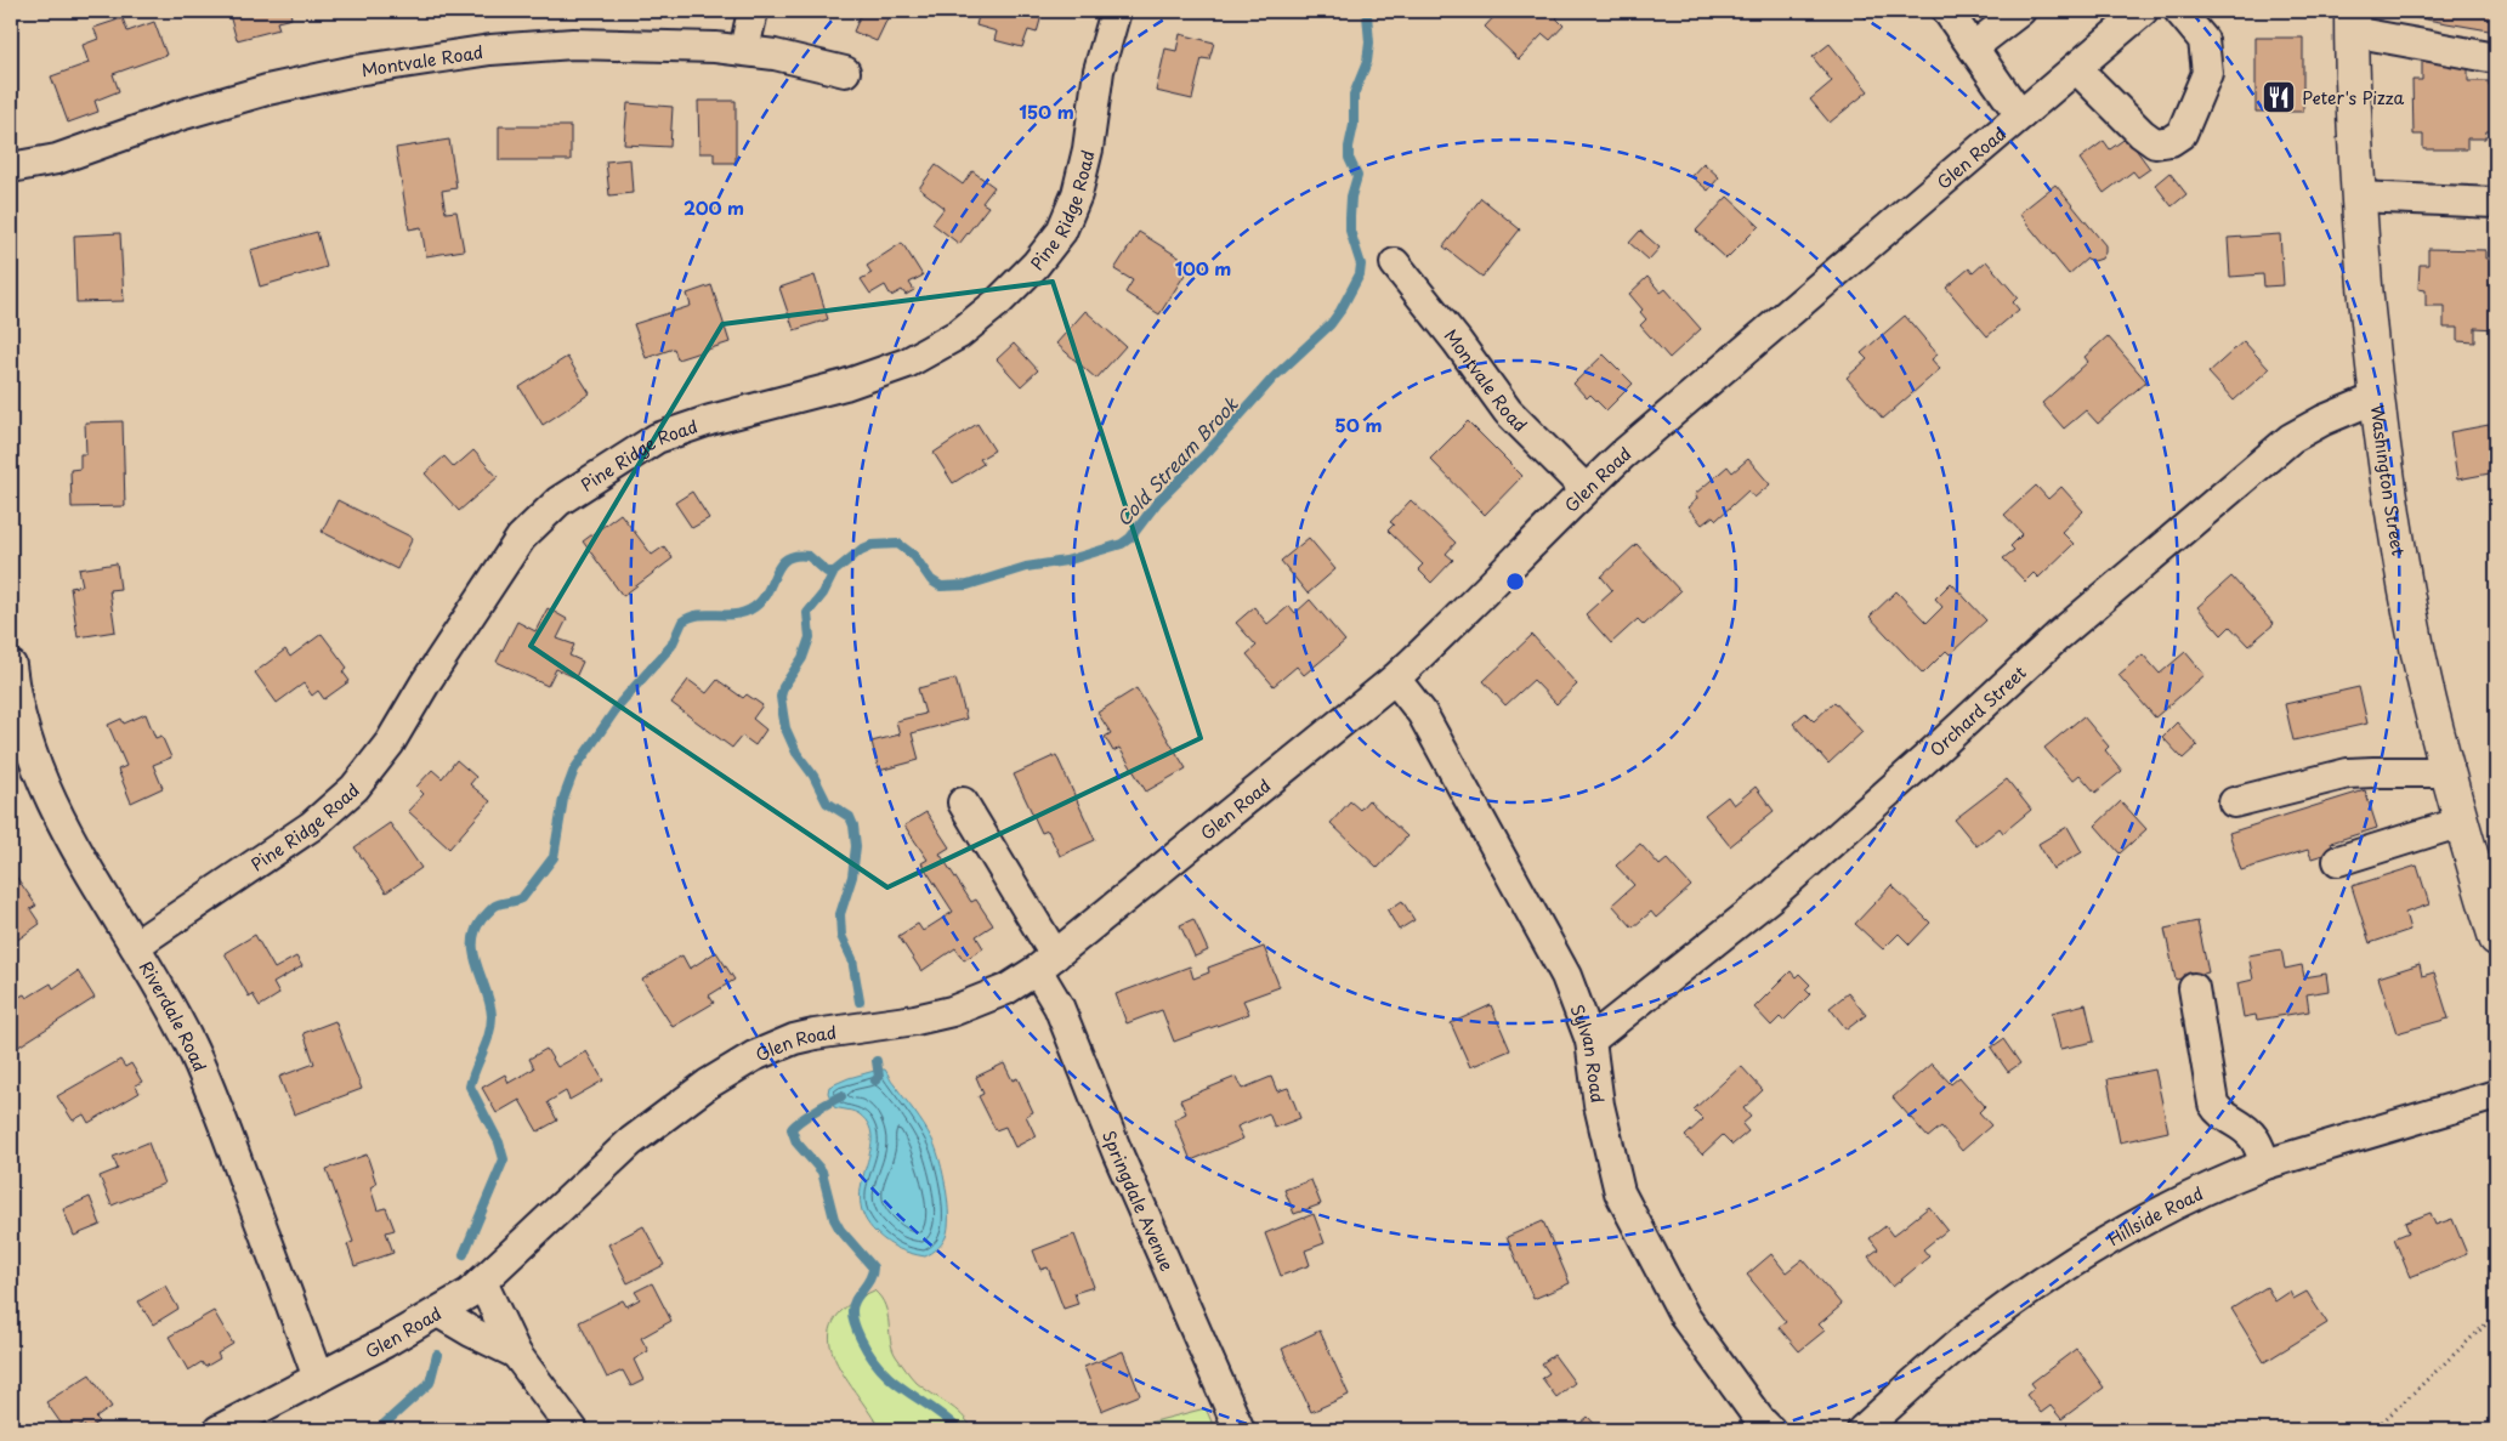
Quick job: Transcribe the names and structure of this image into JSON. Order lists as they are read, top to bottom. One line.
{"streets":{"main road":["Washington Street"],"street":["Montvale Road","Glen Road","Pine Ridge Road","Orchard Street","Riverdale Road","Sylvan Road","Springdale Avenue","Hillside Road"]},"crossings":[["Montvale Road","Glen Road"],["Glen Road","Riverdale Road"],["Glen Road","Sylvan Road"],["Glen Road","Springdale Avenue"],["Pine Ridge Road","Riverdale Road"],["Washington Street","Orchard Street"],["Orchard Street","Sylvan Road"]],"water":["Cold Stream Brook"],"places":{"restaurant":["Peter's Pizza"]},"rings":["150 m","200 m","100 m","50 m"]}
